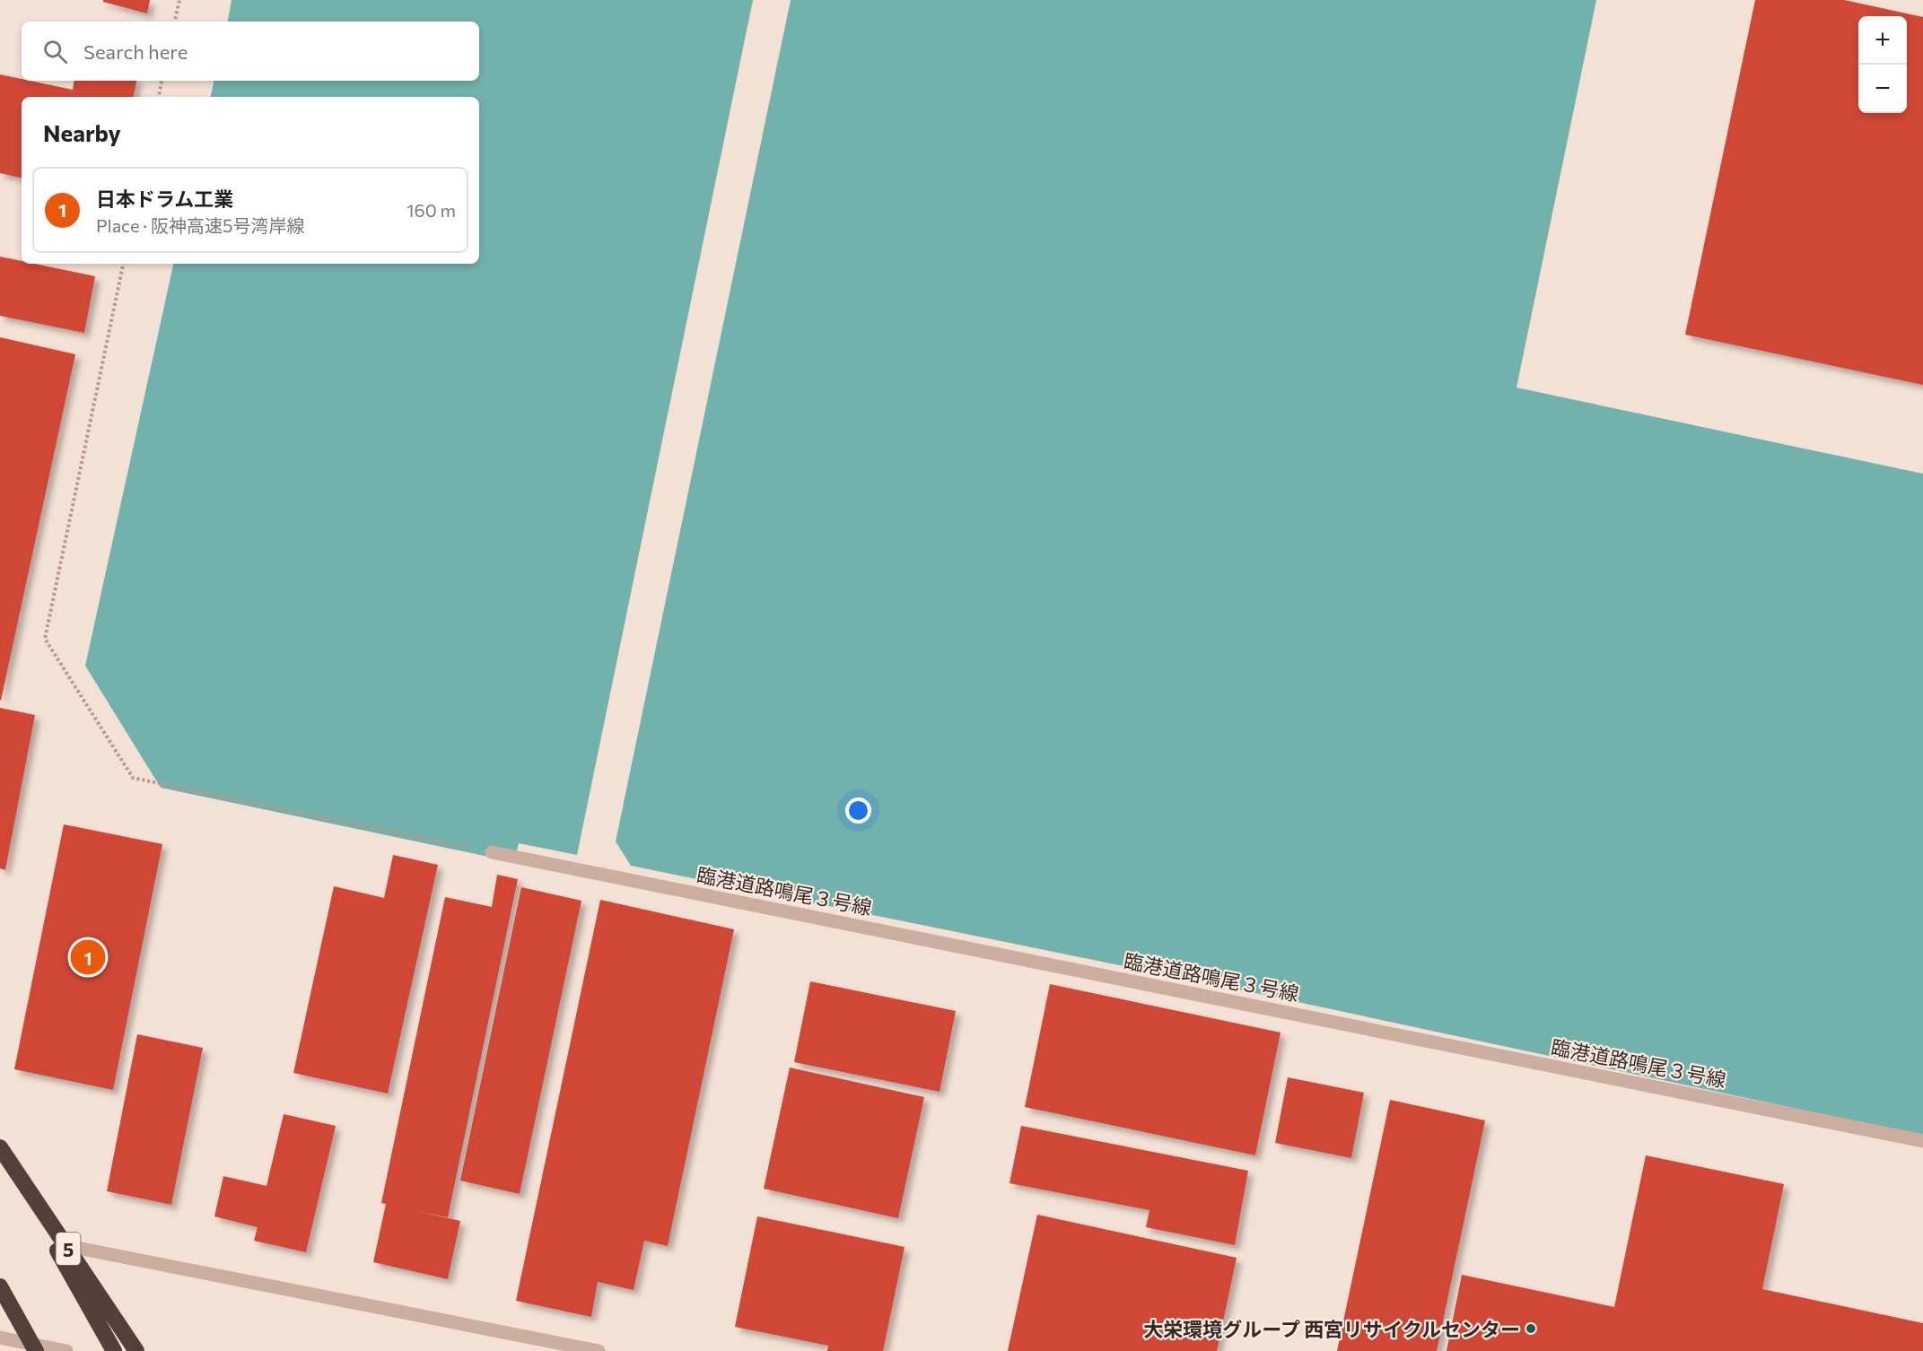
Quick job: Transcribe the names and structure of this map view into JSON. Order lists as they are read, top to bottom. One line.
{"streets":{"highway":["5"],"street":["臨港道路鳴尾３号線"]},"places":["大栄環境グループ 西宮リサイクルセンター"],"page":{"map_buttons":["+","−"],"search":"Search here","heading":"Nearby","list":[{"mark":"1","name":"日本ドラム工業","note":"Place · 阪神高速5号湾岸線","value":"160 m"}],"pins":"1"}}
